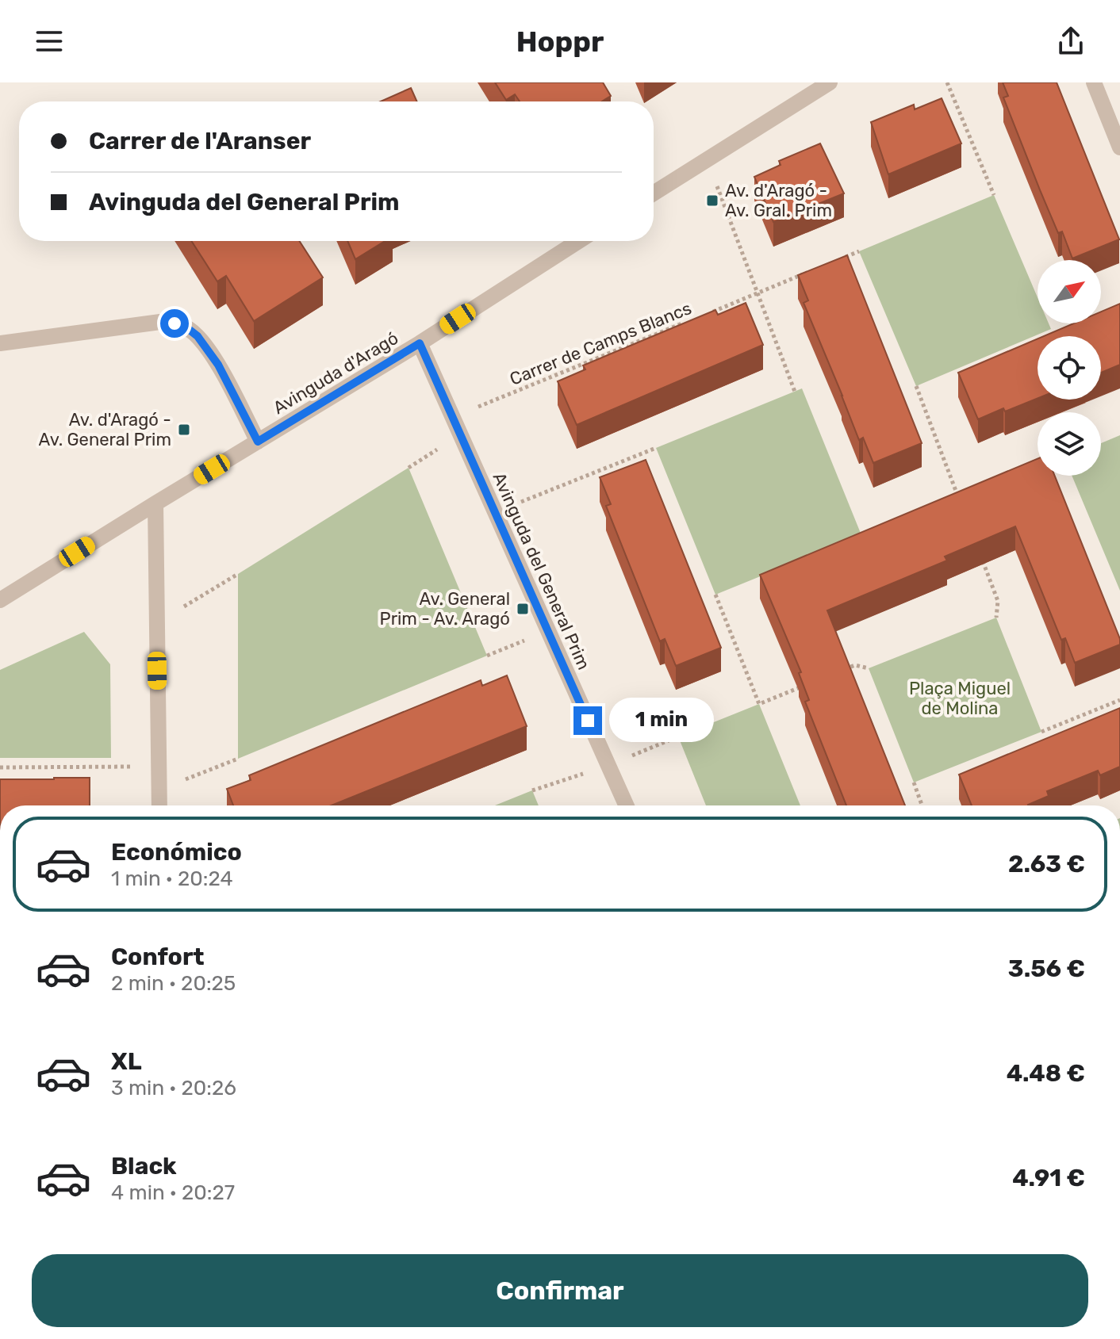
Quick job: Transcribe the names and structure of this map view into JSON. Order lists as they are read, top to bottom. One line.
{"streets":{"street":["Avinguda d'Aragó","Avinguda del General Prim"],"path":["Carrer de Camps Blancs"]},"crossings":[["Carrer de Camps Blancs","Avinguda del General Prim"],["Avinguda d'Aragó","Avinguda del General Prim"]],"parks":["Plaça Miguel de Molina"],"places":{"transit":["Av. d'Aragó - Av. Gral. Prim","Av. d'Aragó - Av. General Prim","Av. General Prim - Av. Aragó"]},"north":"top right","page":{"header":"Hoppr","banner":["Carrer de l'Aranser","Avinguda del General Prim"],"bubble":"1 min","list":[{"name":"Económico","note":"1 min · 20:24","value":"2.63 €"},{"name":"Confort","note":"2 min · 20:25","value":"3.56 €"},{"name":"XL","note":"3 min · 20:26","value":"4.48 €"},{"name":"Black","note":"4 min · 20:27","value":"4.91 €"}],"buttons":"Confirmar"}}
